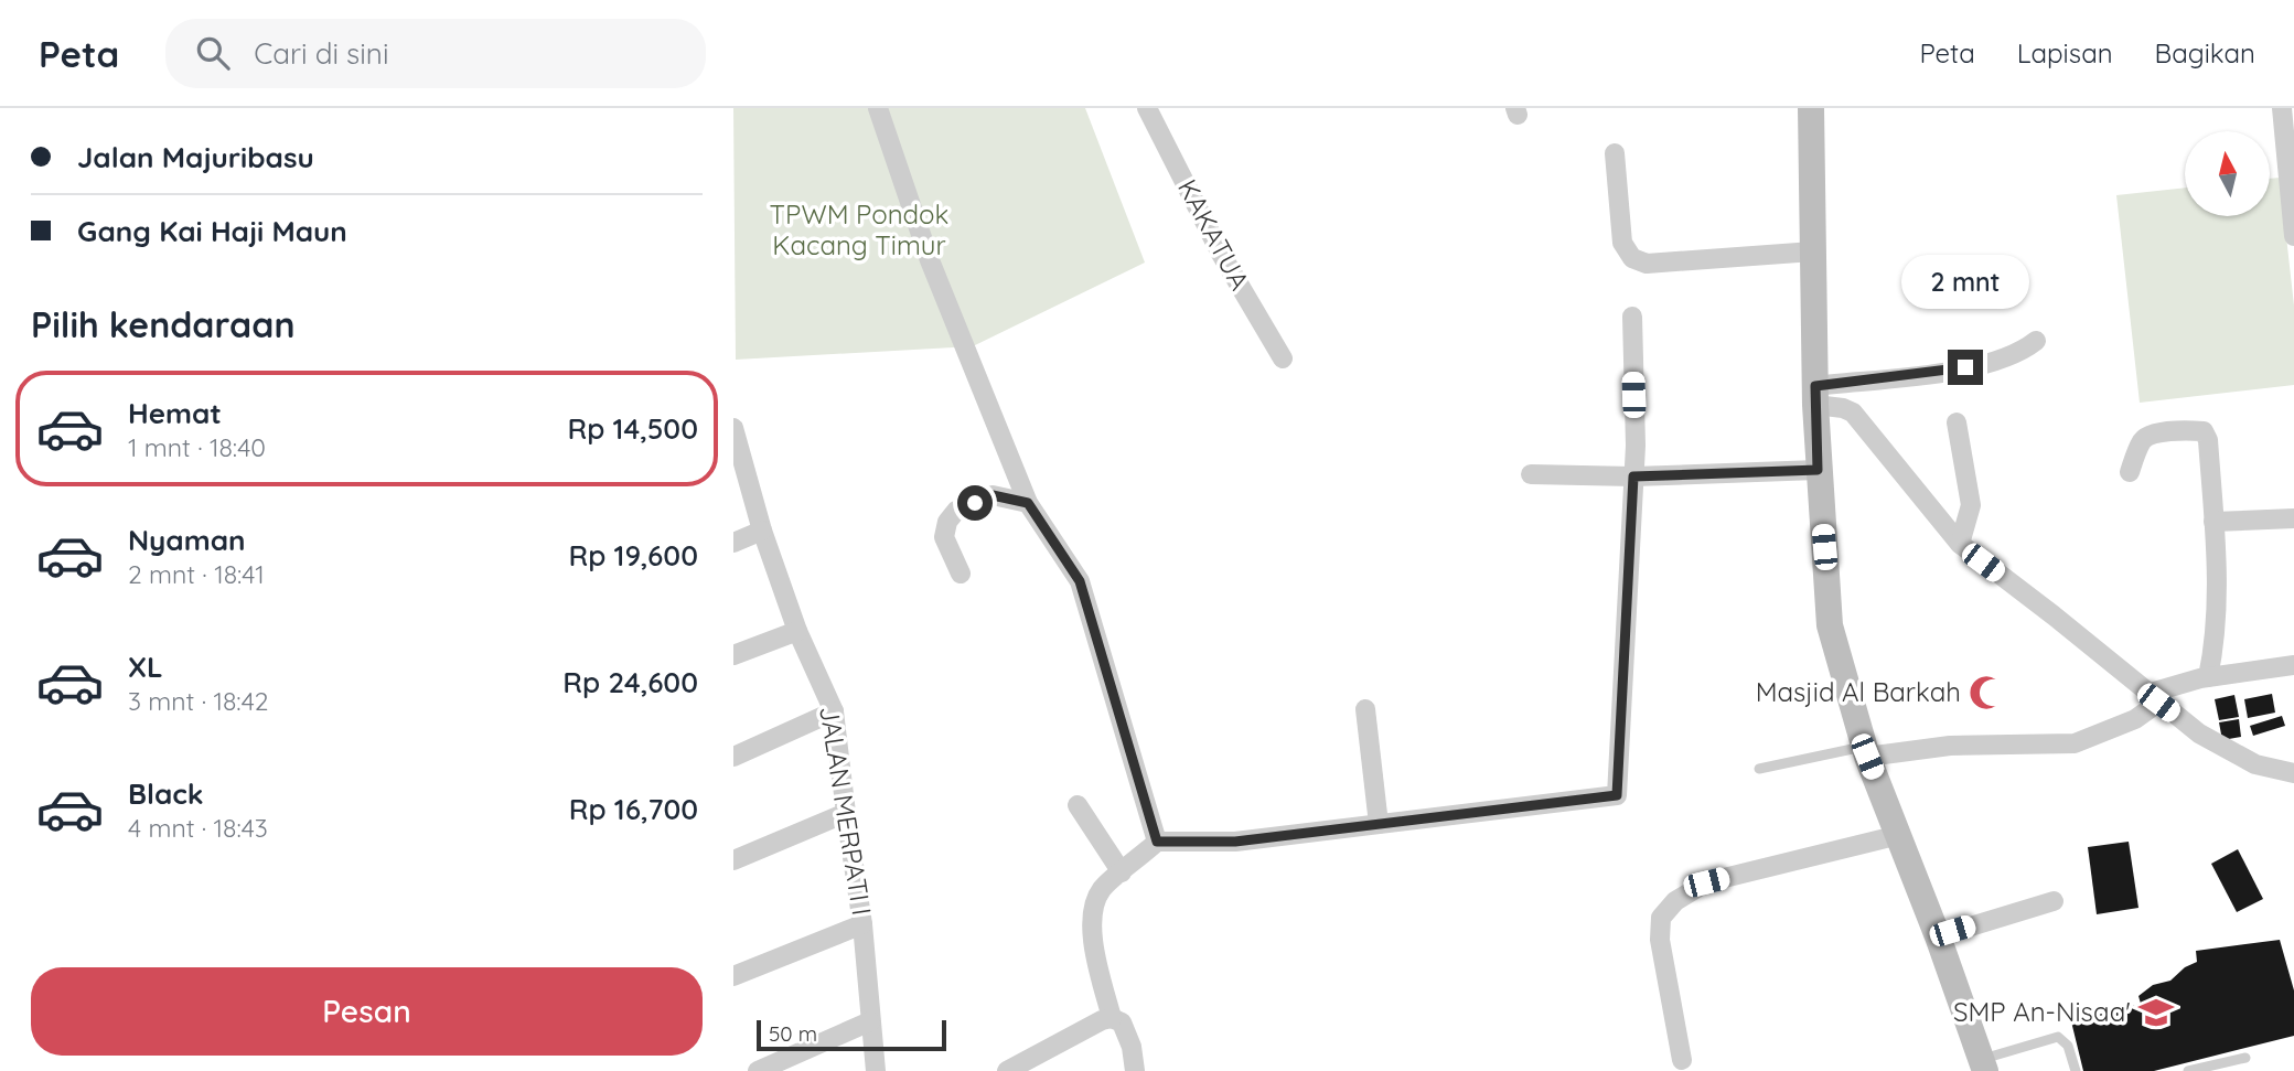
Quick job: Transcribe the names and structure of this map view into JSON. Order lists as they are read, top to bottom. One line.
{"streets":{"street":["KAKATUA","JALAN MERPATI I"]},"parks":["TPWM Pondok Kacang Timur"],"places":{"mosque":["Masjid Al Barkah"],"school or university":["SMP An-Nisaa'"]},"scale_bar":"50 m","north":"top","page":{"header":"Peta","search":"Cari di sini","nav":["Peta","Lapisan","Bagikan"],"banner":["Jalan Majuribasu","Gang Kai Haji Maun"],"bubble":"2 mnt","heading":"Pilih kendaraan","list":[{"name":"Hemat","note":"1 mnt · 18:40","value":"Rp 14,500"},{"name":"Nyaman","note":"2 mnt · 18:41","value":"Rp 19,600"},{"name":"XL","note":"3 mnt · 18:42","value":"Rp 24,600"},{"name":"Black","note":"4 mnt · 18:43","value":"Rp 16,700"}],"buttons":"Pesan","scale":"50 m"}}
